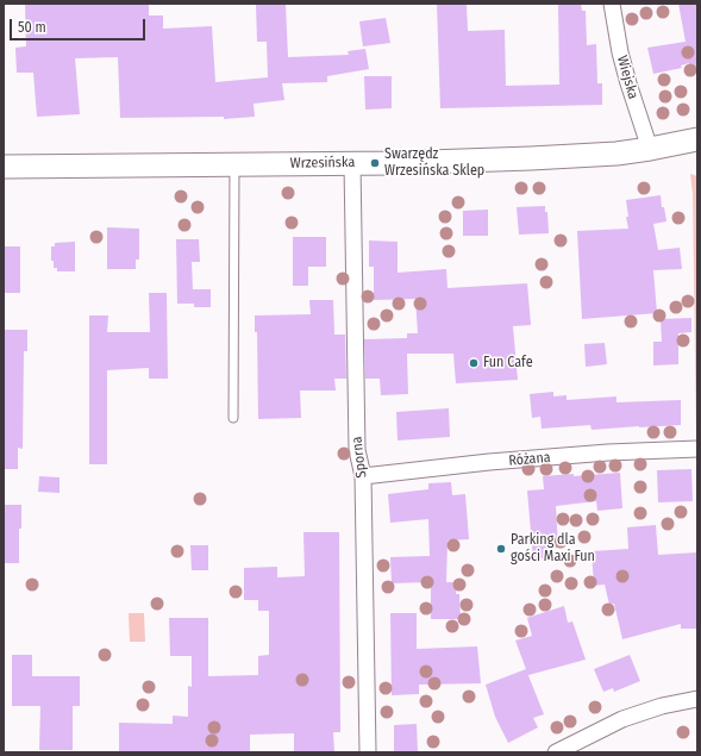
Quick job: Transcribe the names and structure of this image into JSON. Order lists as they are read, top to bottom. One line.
{"streets":{"street":["Wiejska","Wrzesińska","Sporna","Różana"]},"crossings":[["Wiejska","Wrzesińska"],["Wrzesińska","Sporna"],["Sporna","Różana"]],"places":["Swarzędz Wrzesińska Sklep","Fun Cafe","Parking dla gości Maxi Fun"],"scale_bar":"50 m"}
